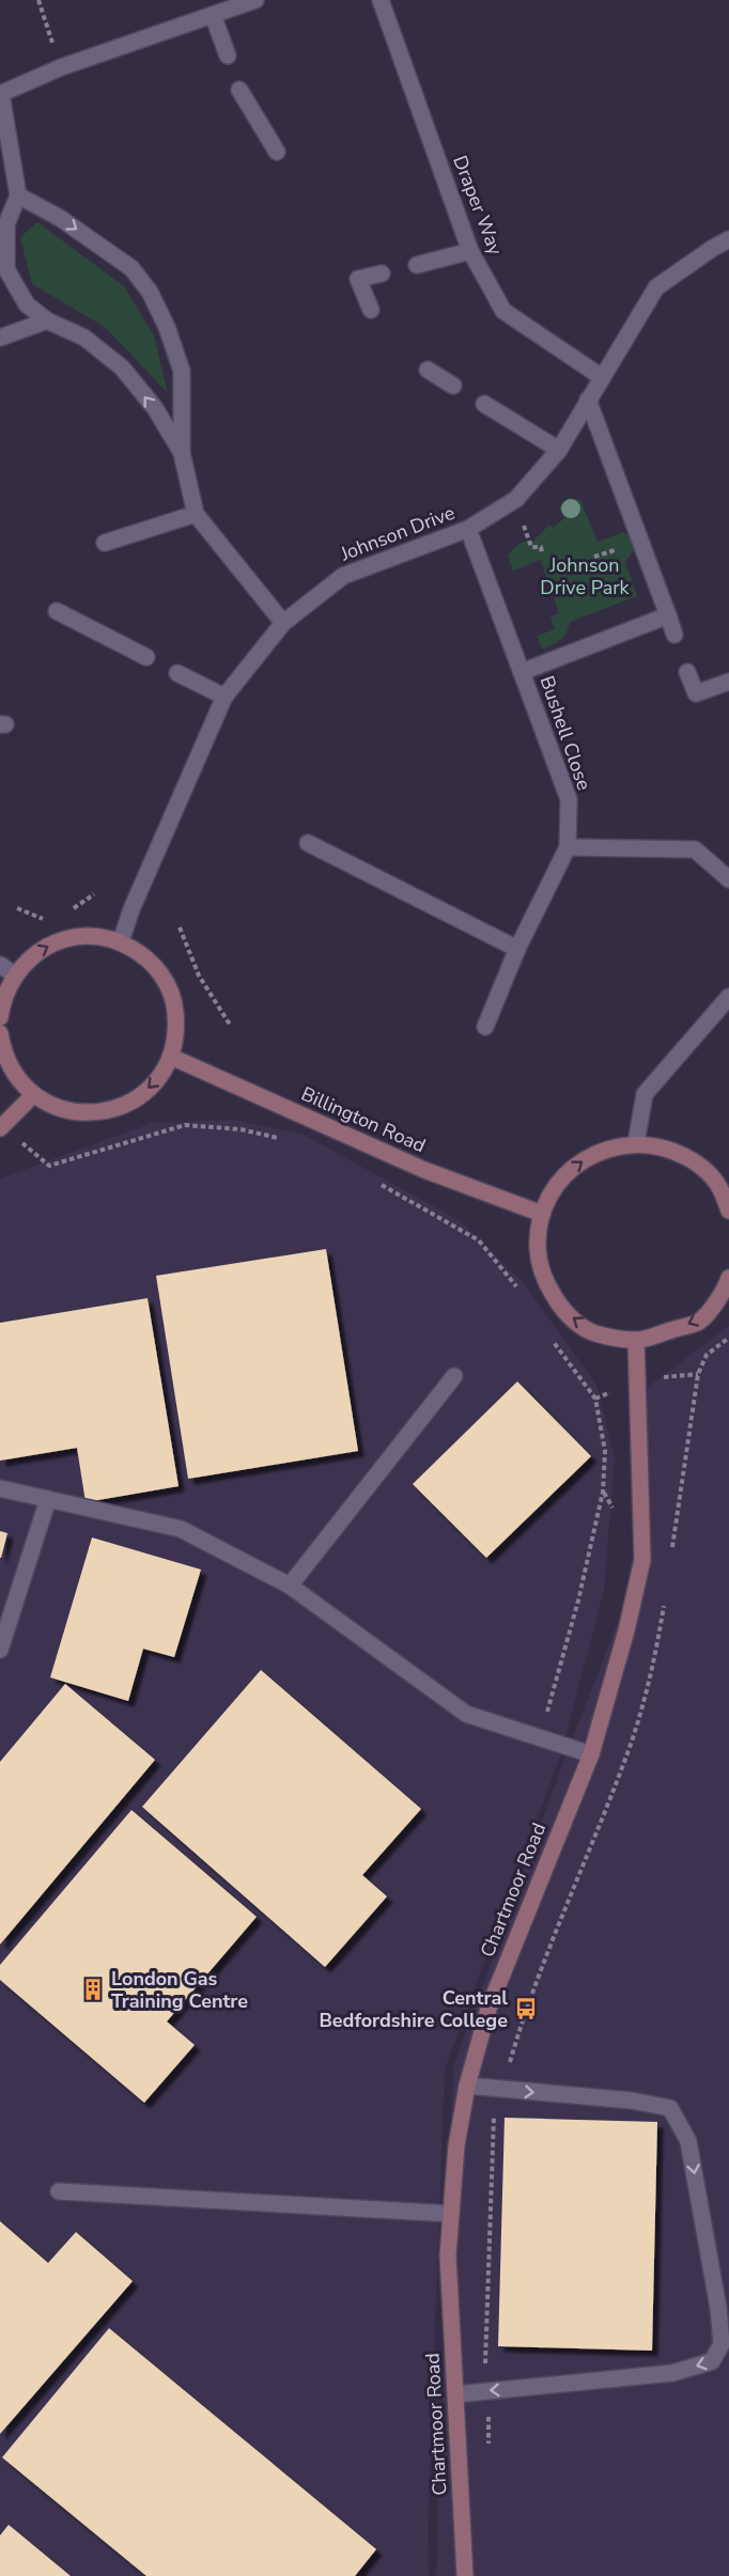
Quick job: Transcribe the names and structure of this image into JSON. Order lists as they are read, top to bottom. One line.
{"streets":{"street":["Draper Way","Johnson Drive","Bushell Close","Billington Road","Chartmoor Road"]},"crossings":[["Draper Way","Johnson Drive"],["Johnson Drive","Bushell Close"]],"parks":["Johnson Drive Park"],"places":{"building":["London Gas Training Centre"],"bus stop":["Central Bedfordshire College"]}}
